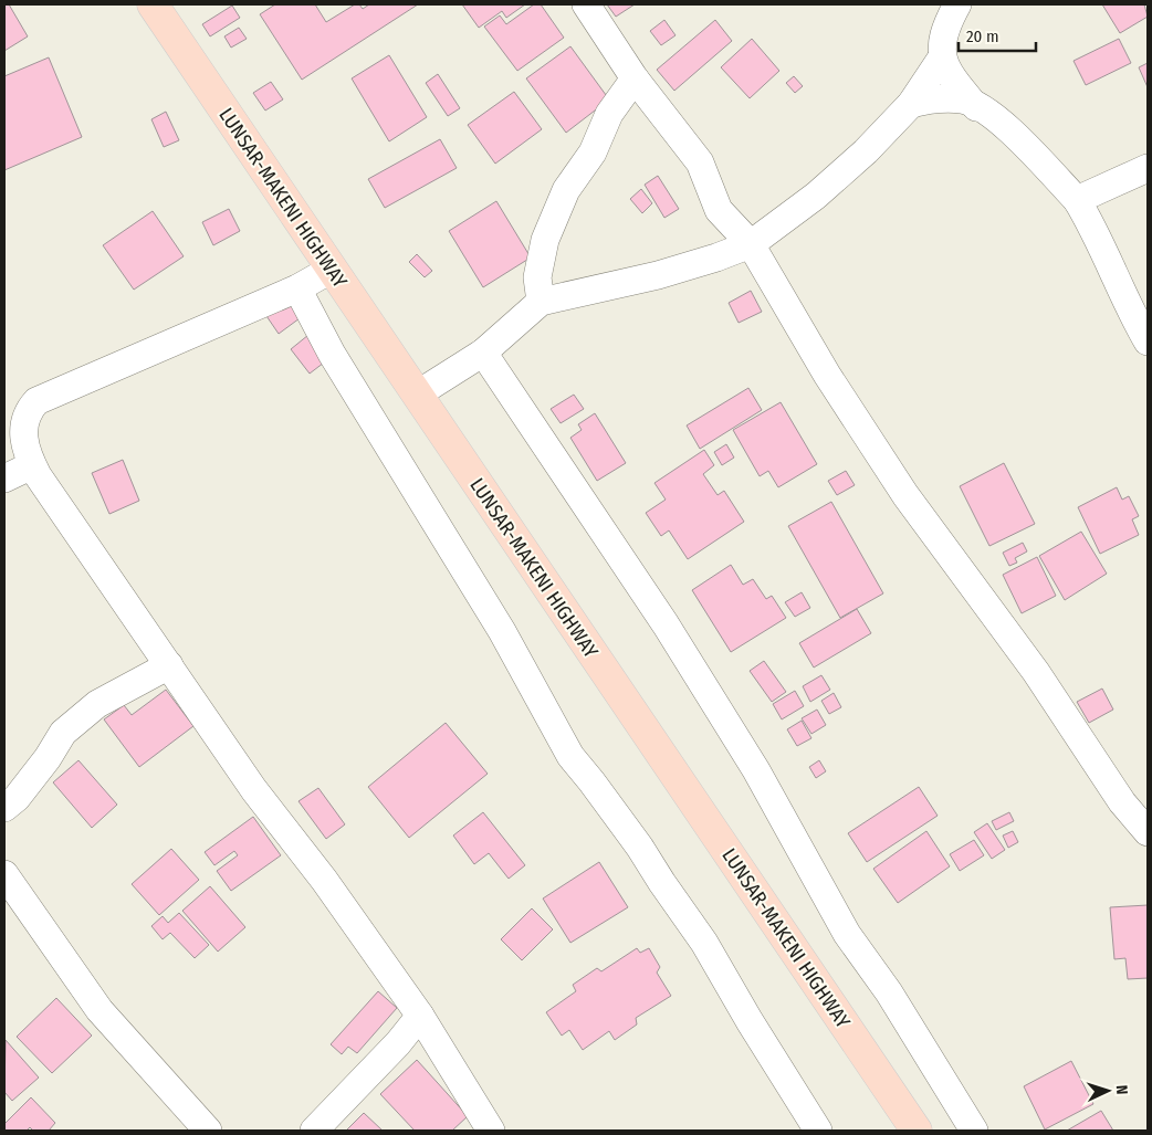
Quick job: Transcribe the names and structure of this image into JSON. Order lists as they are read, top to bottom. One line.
{"streets":{"main road":["LUNSAR-MAKENI HIGHWAY"]},"scale_bar":"20 m","north":"right"}
